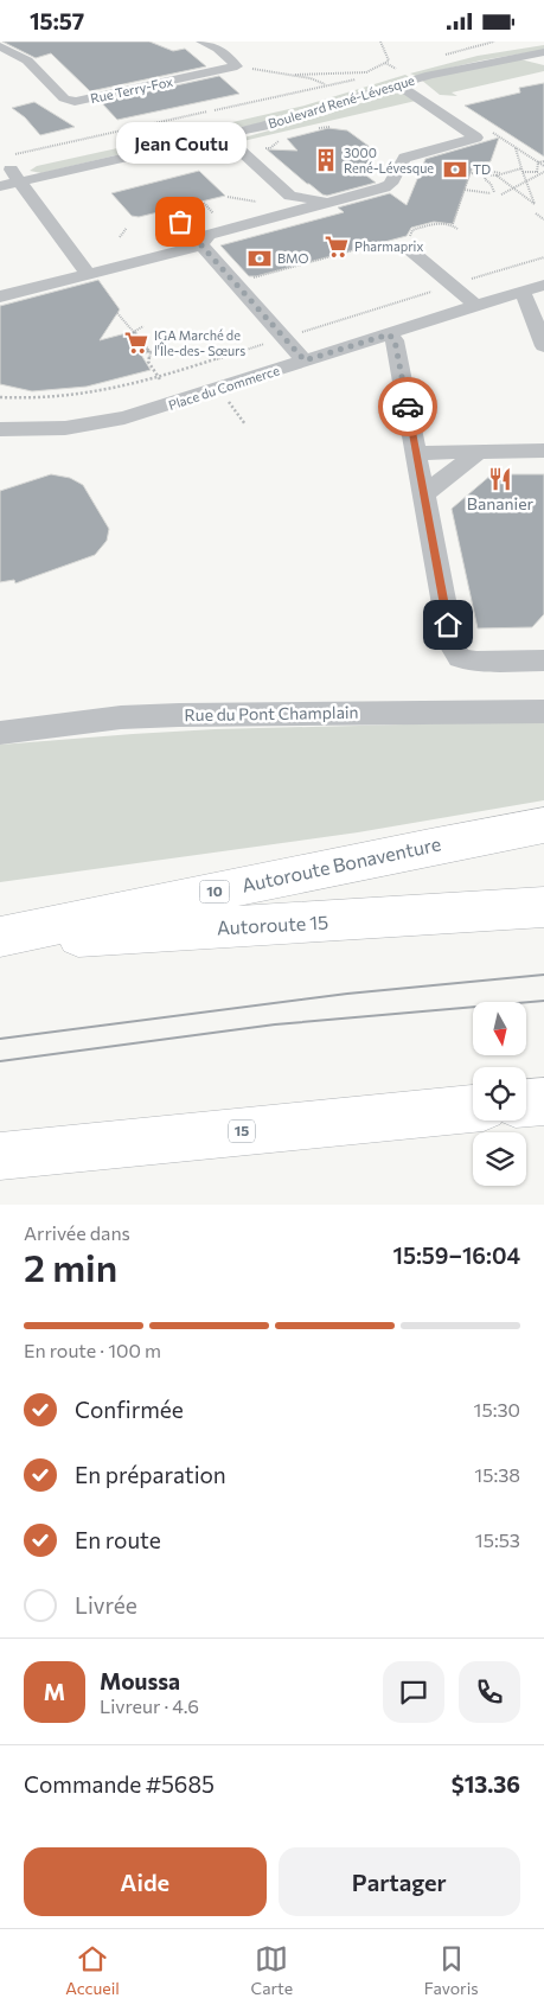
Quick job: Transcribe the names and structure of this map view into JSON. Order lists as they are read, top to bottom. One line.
{"streets":{"highway":["Autoroute Bonaventure","10","Autoroute 15","15"],"street":["Rue Terry-Fox","Boulevard René-Lévesque","Place du Commerce","Rue du Pont Champlain"]},"places":{"building":["3000 René-Lévesque"],"bank":["TD","BMO"],"other":["Jean Coutu"],"supermarket":["Pharmaprix","IGA Marché de l'Île-des- Sœurs"],"restaurant":["Bananier"]},"north":"bottom","page":{"status":"15:57","bubble":"Jean Coutu","heading":["2 min","Arrivée dans","15:59–16:04"],"panel":["Moussa","Livreur · 4.6","Commande #5685","$13.36"],"bar":"En route · 100 m","list":[["Confirmée","15:30"],["En préparation","15:38"],["En route","15:53"],"Livrée"],"round":"M","buttons":["Aide","Partager"],"tabs":["Accueil","Carte","Favoris"]}}
